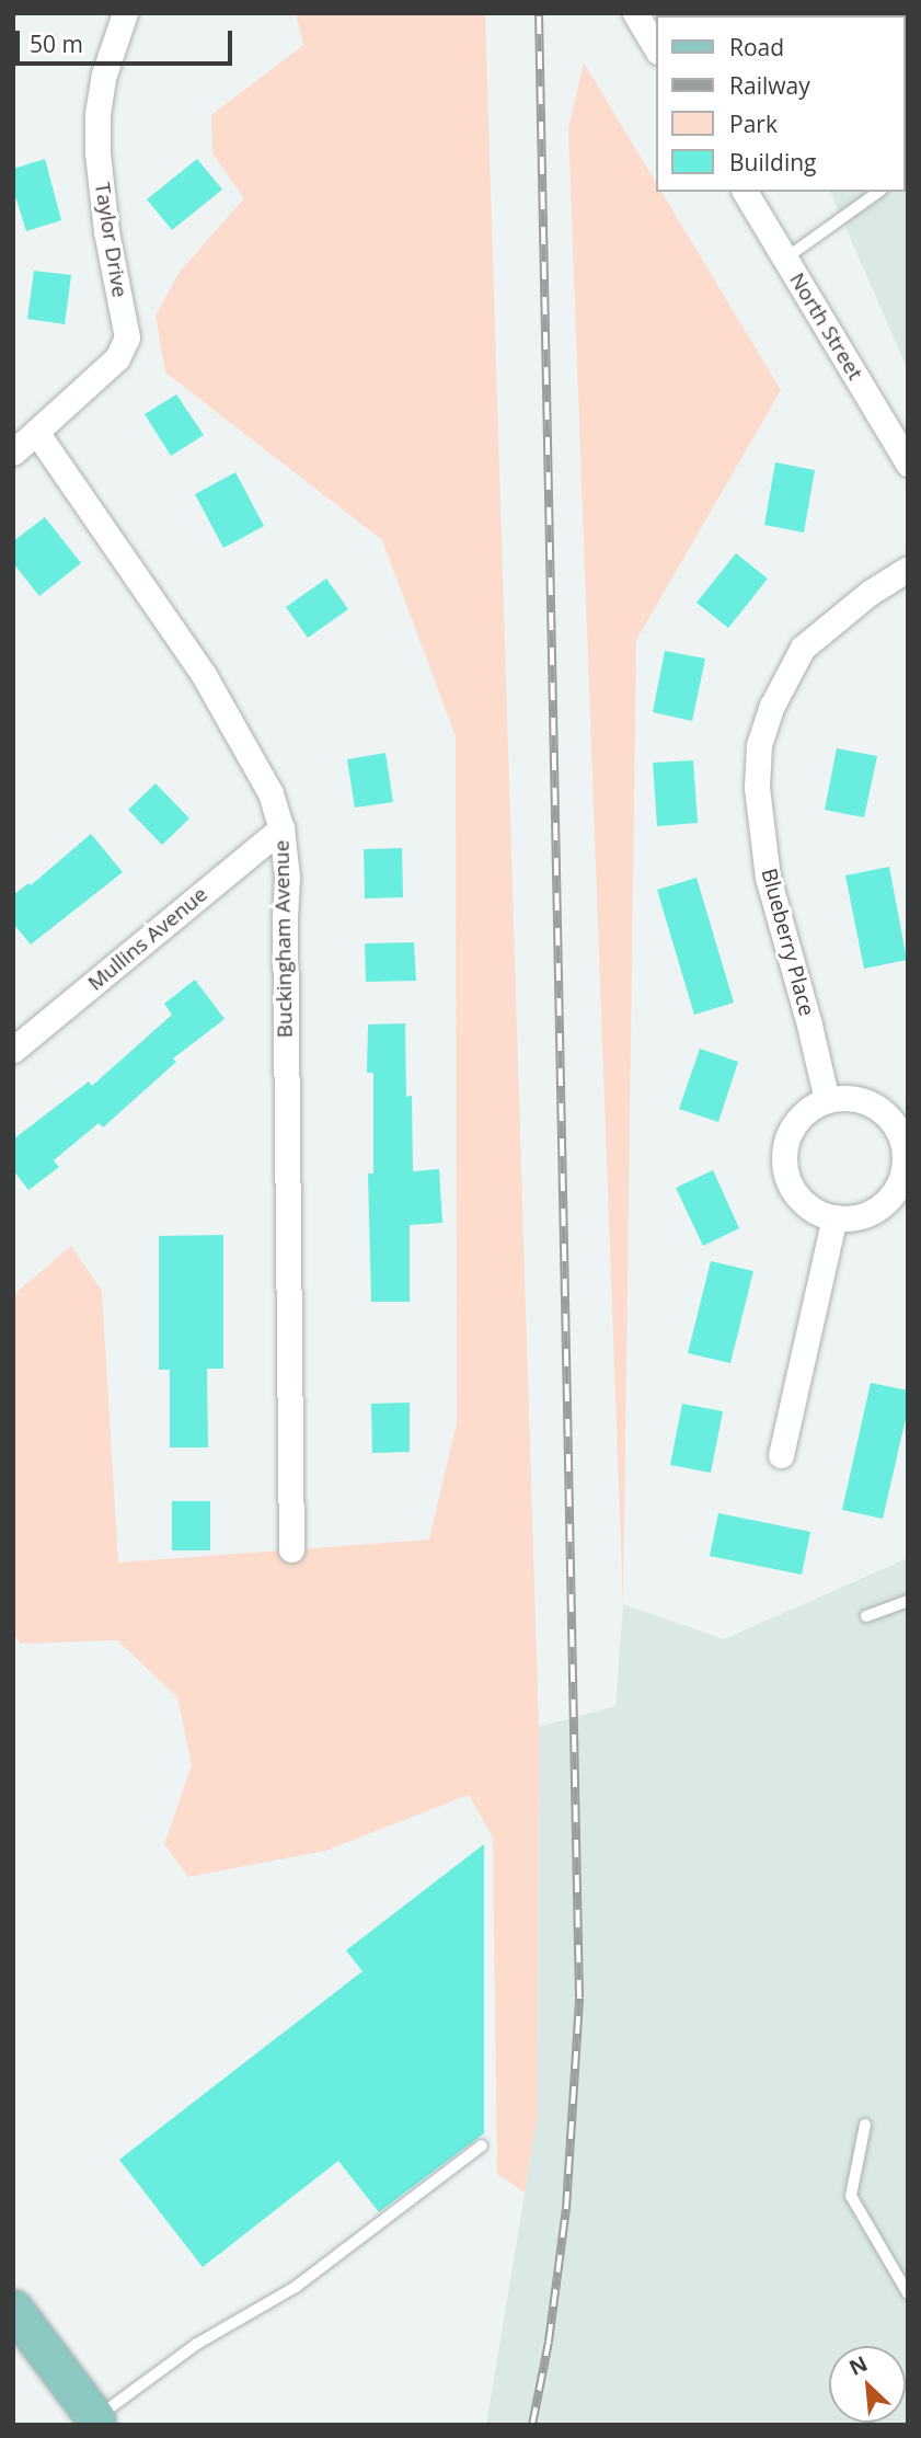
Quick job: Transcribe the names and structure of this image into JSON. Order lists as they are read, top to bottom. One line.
{"streets":{"street":["Taylor Drive","North Street","Mullins Avenue","Buckingham Avenue","Blueberry Place"]},"crossings":[["Taylor Drive","Buckingham Avenue"],["Mullins Avenue","Buckingham Avenue"]],"legend":["Road","Railway","Park","Building"],"scale_bar":"50 m","north":"top left"}
